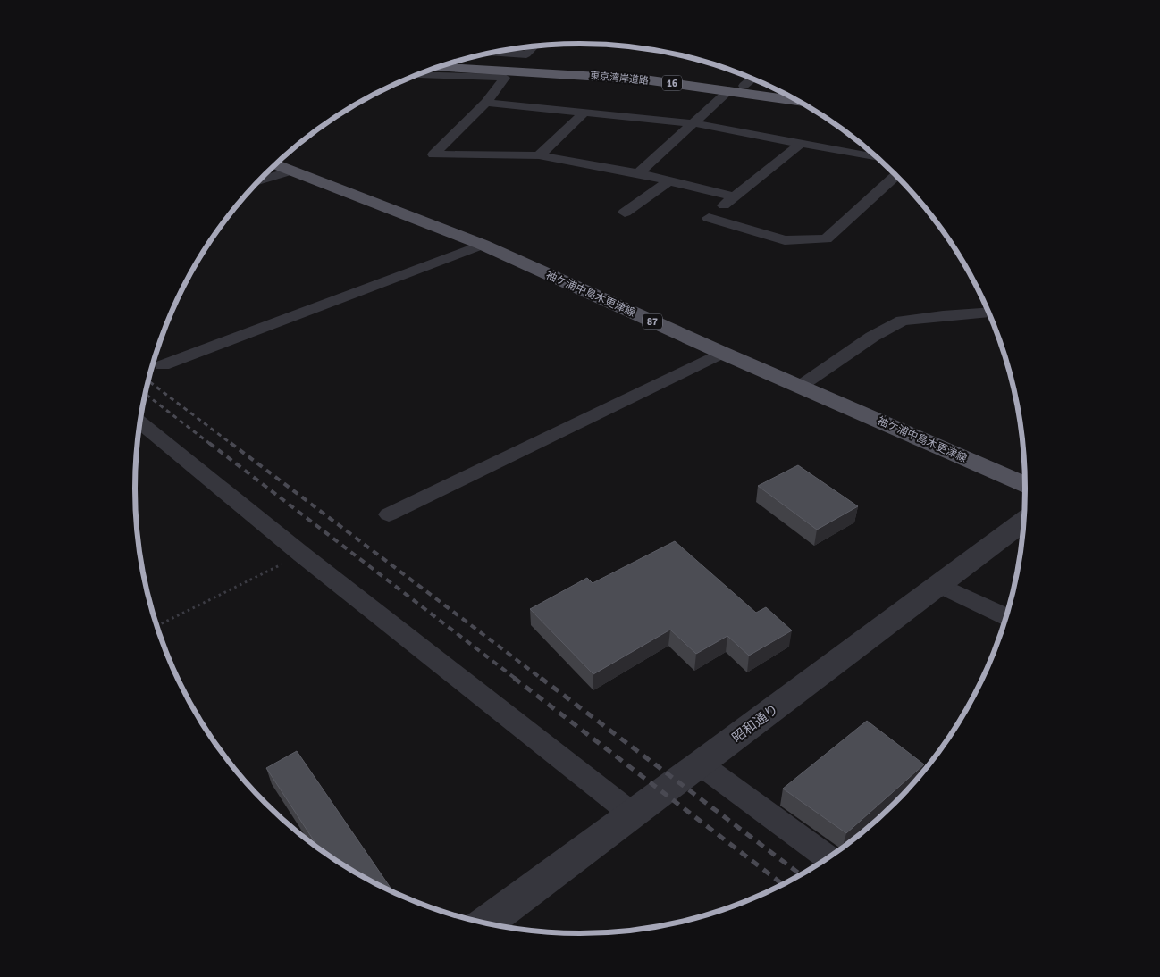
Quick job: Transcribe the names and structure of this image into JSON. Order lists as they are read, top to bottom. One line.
{"streets":{"highway":["東京湾岸道路","16"],"main road":["袖ケ浦中島木更津線","87"],"street":["昭和通り"]},"crossings":[["東京湾岸道路","16"]]}
